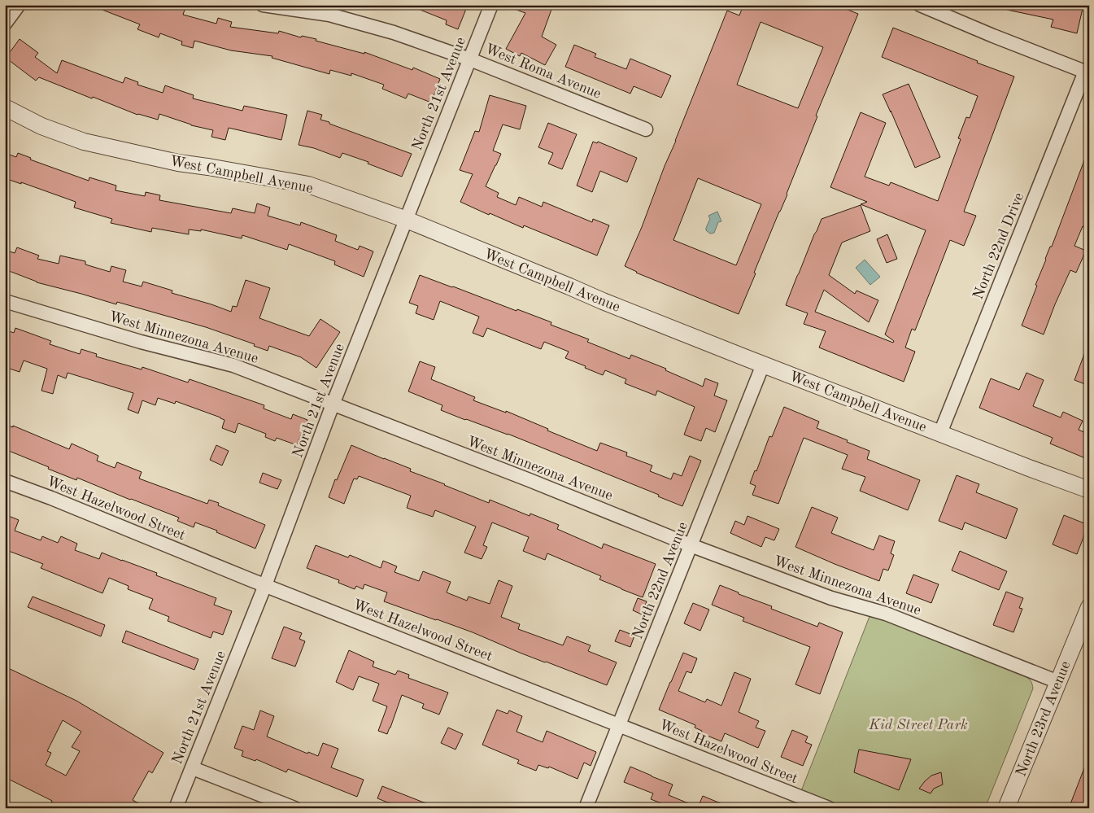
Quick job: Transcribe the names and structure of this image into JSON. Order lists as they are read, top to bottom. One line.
{"streets":{"street":["West Roma Avenue","North 21st Avenue","West Campbell Avenue","North 22nd Drive","West Minnezona Avenue","West Hazelwood Street","North 22nd Avenue","North 23rd Avenue"]},"crossings":[["West Roma Avenue","North 21st Avenue"],["North 21st Avenue","West Campbell Avenue"],["North 21st Avenue","West Minnezona Avenue"],["North 21st Avenue","West Hazelwood Street"],["West Campbell Avenue","North 22nd Drive"],["West Campbell Avenue","North 22nd Avenue"],["West Minnezona Avenue","North 22nd Avenue"],["West Minnezona Avenue","North 23rd Avenue"],["West Hazelwood Street","North 22nd Avenue"]],"parks":["Kid Street Park"]}
